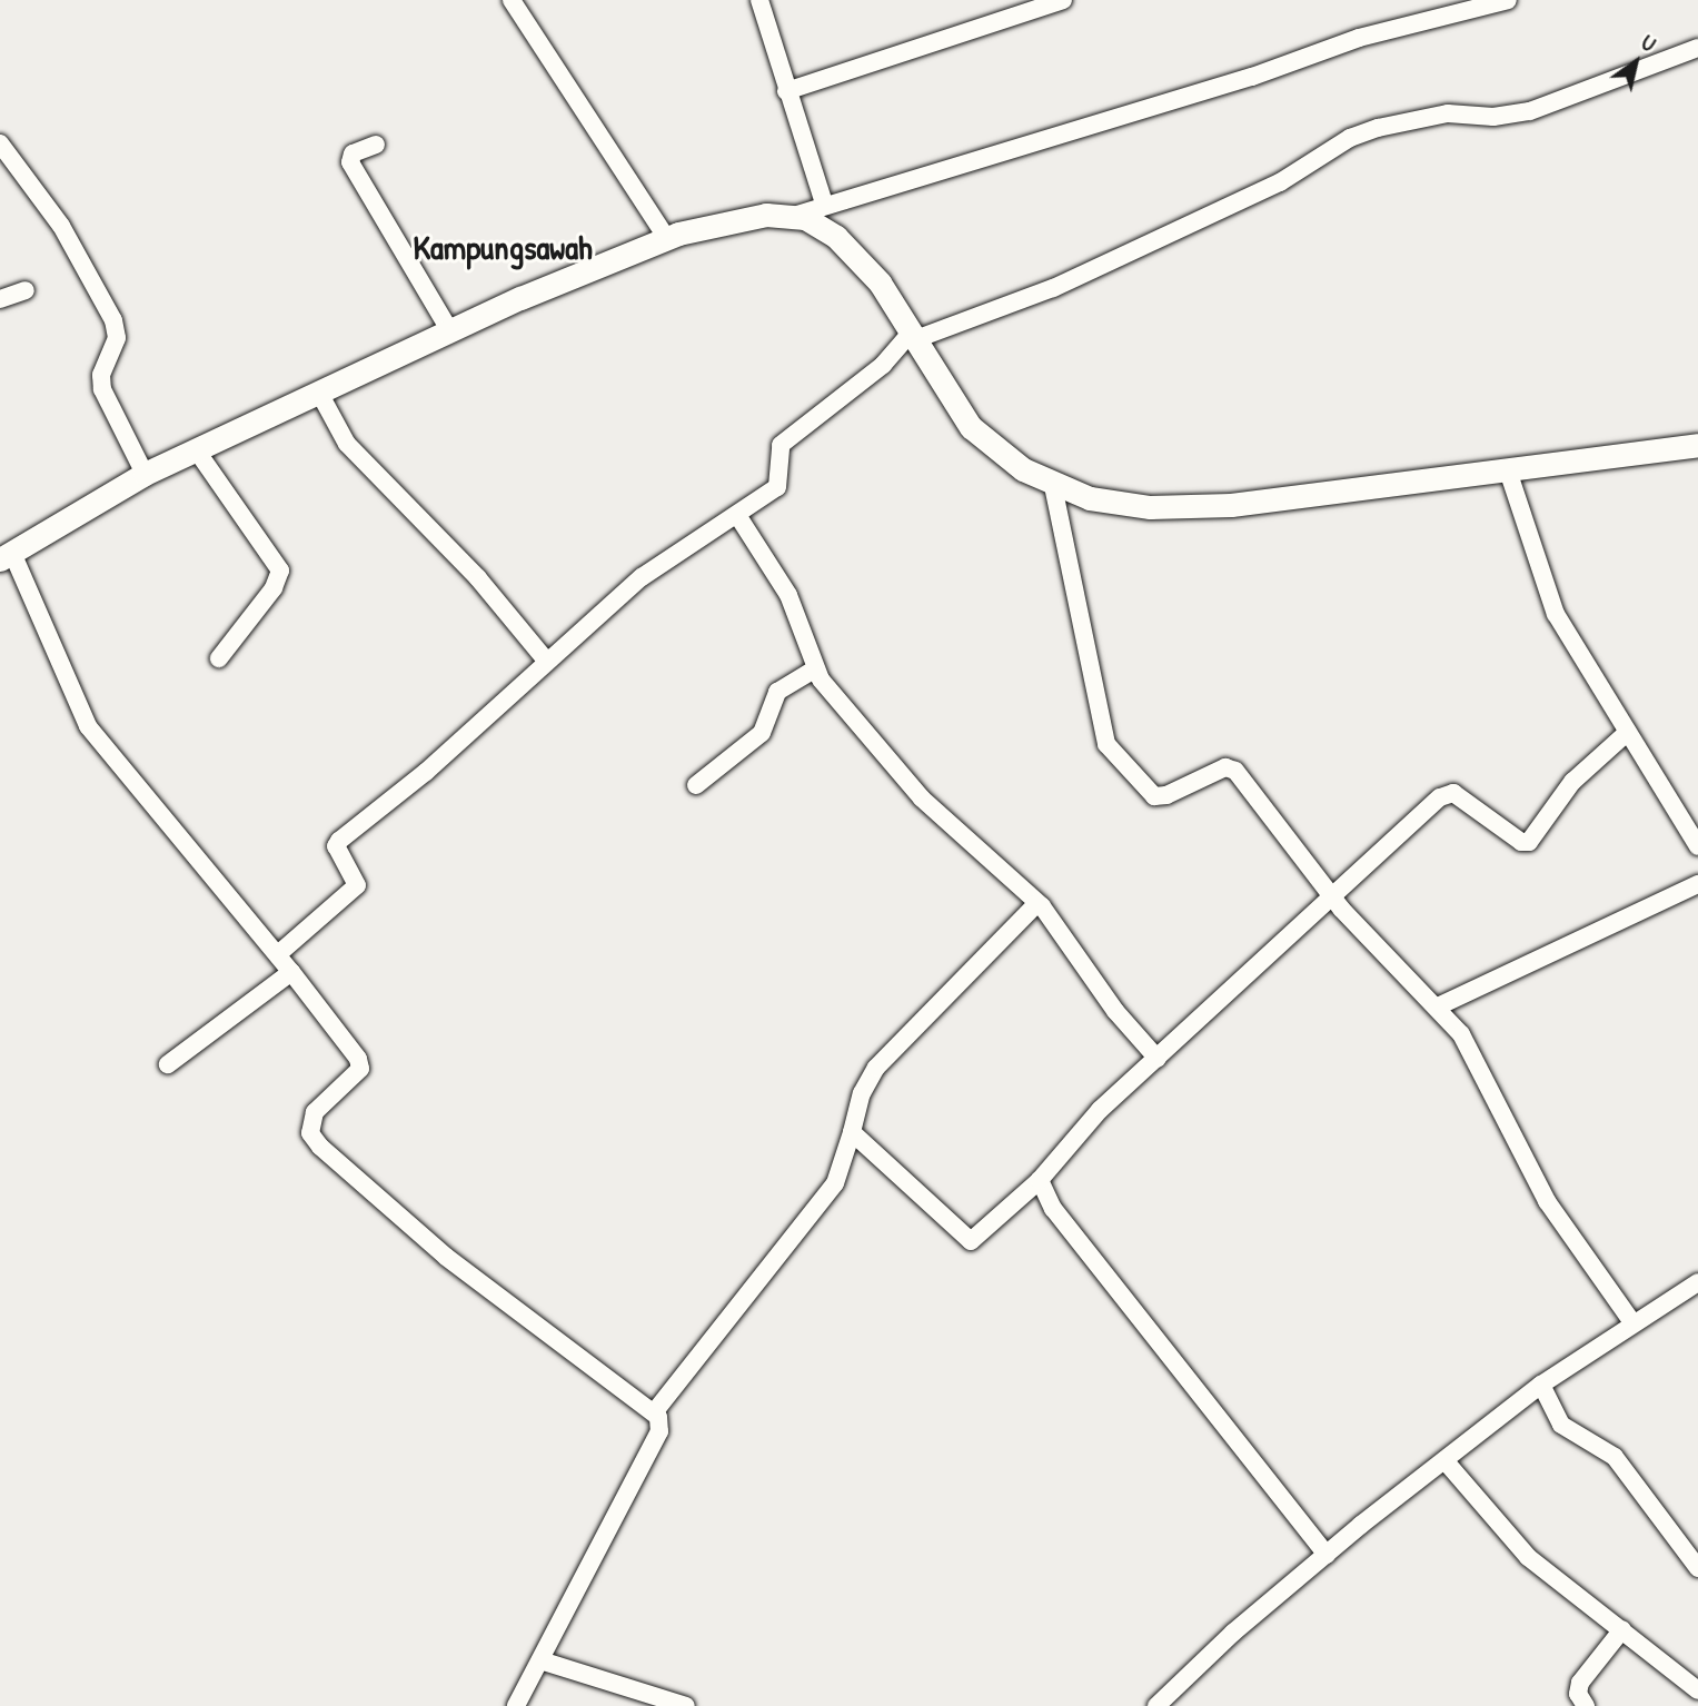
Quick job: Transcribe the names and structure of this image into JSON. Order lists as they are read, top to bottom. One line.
{"districts":["Kampungsawah"],"north":"top right"}
